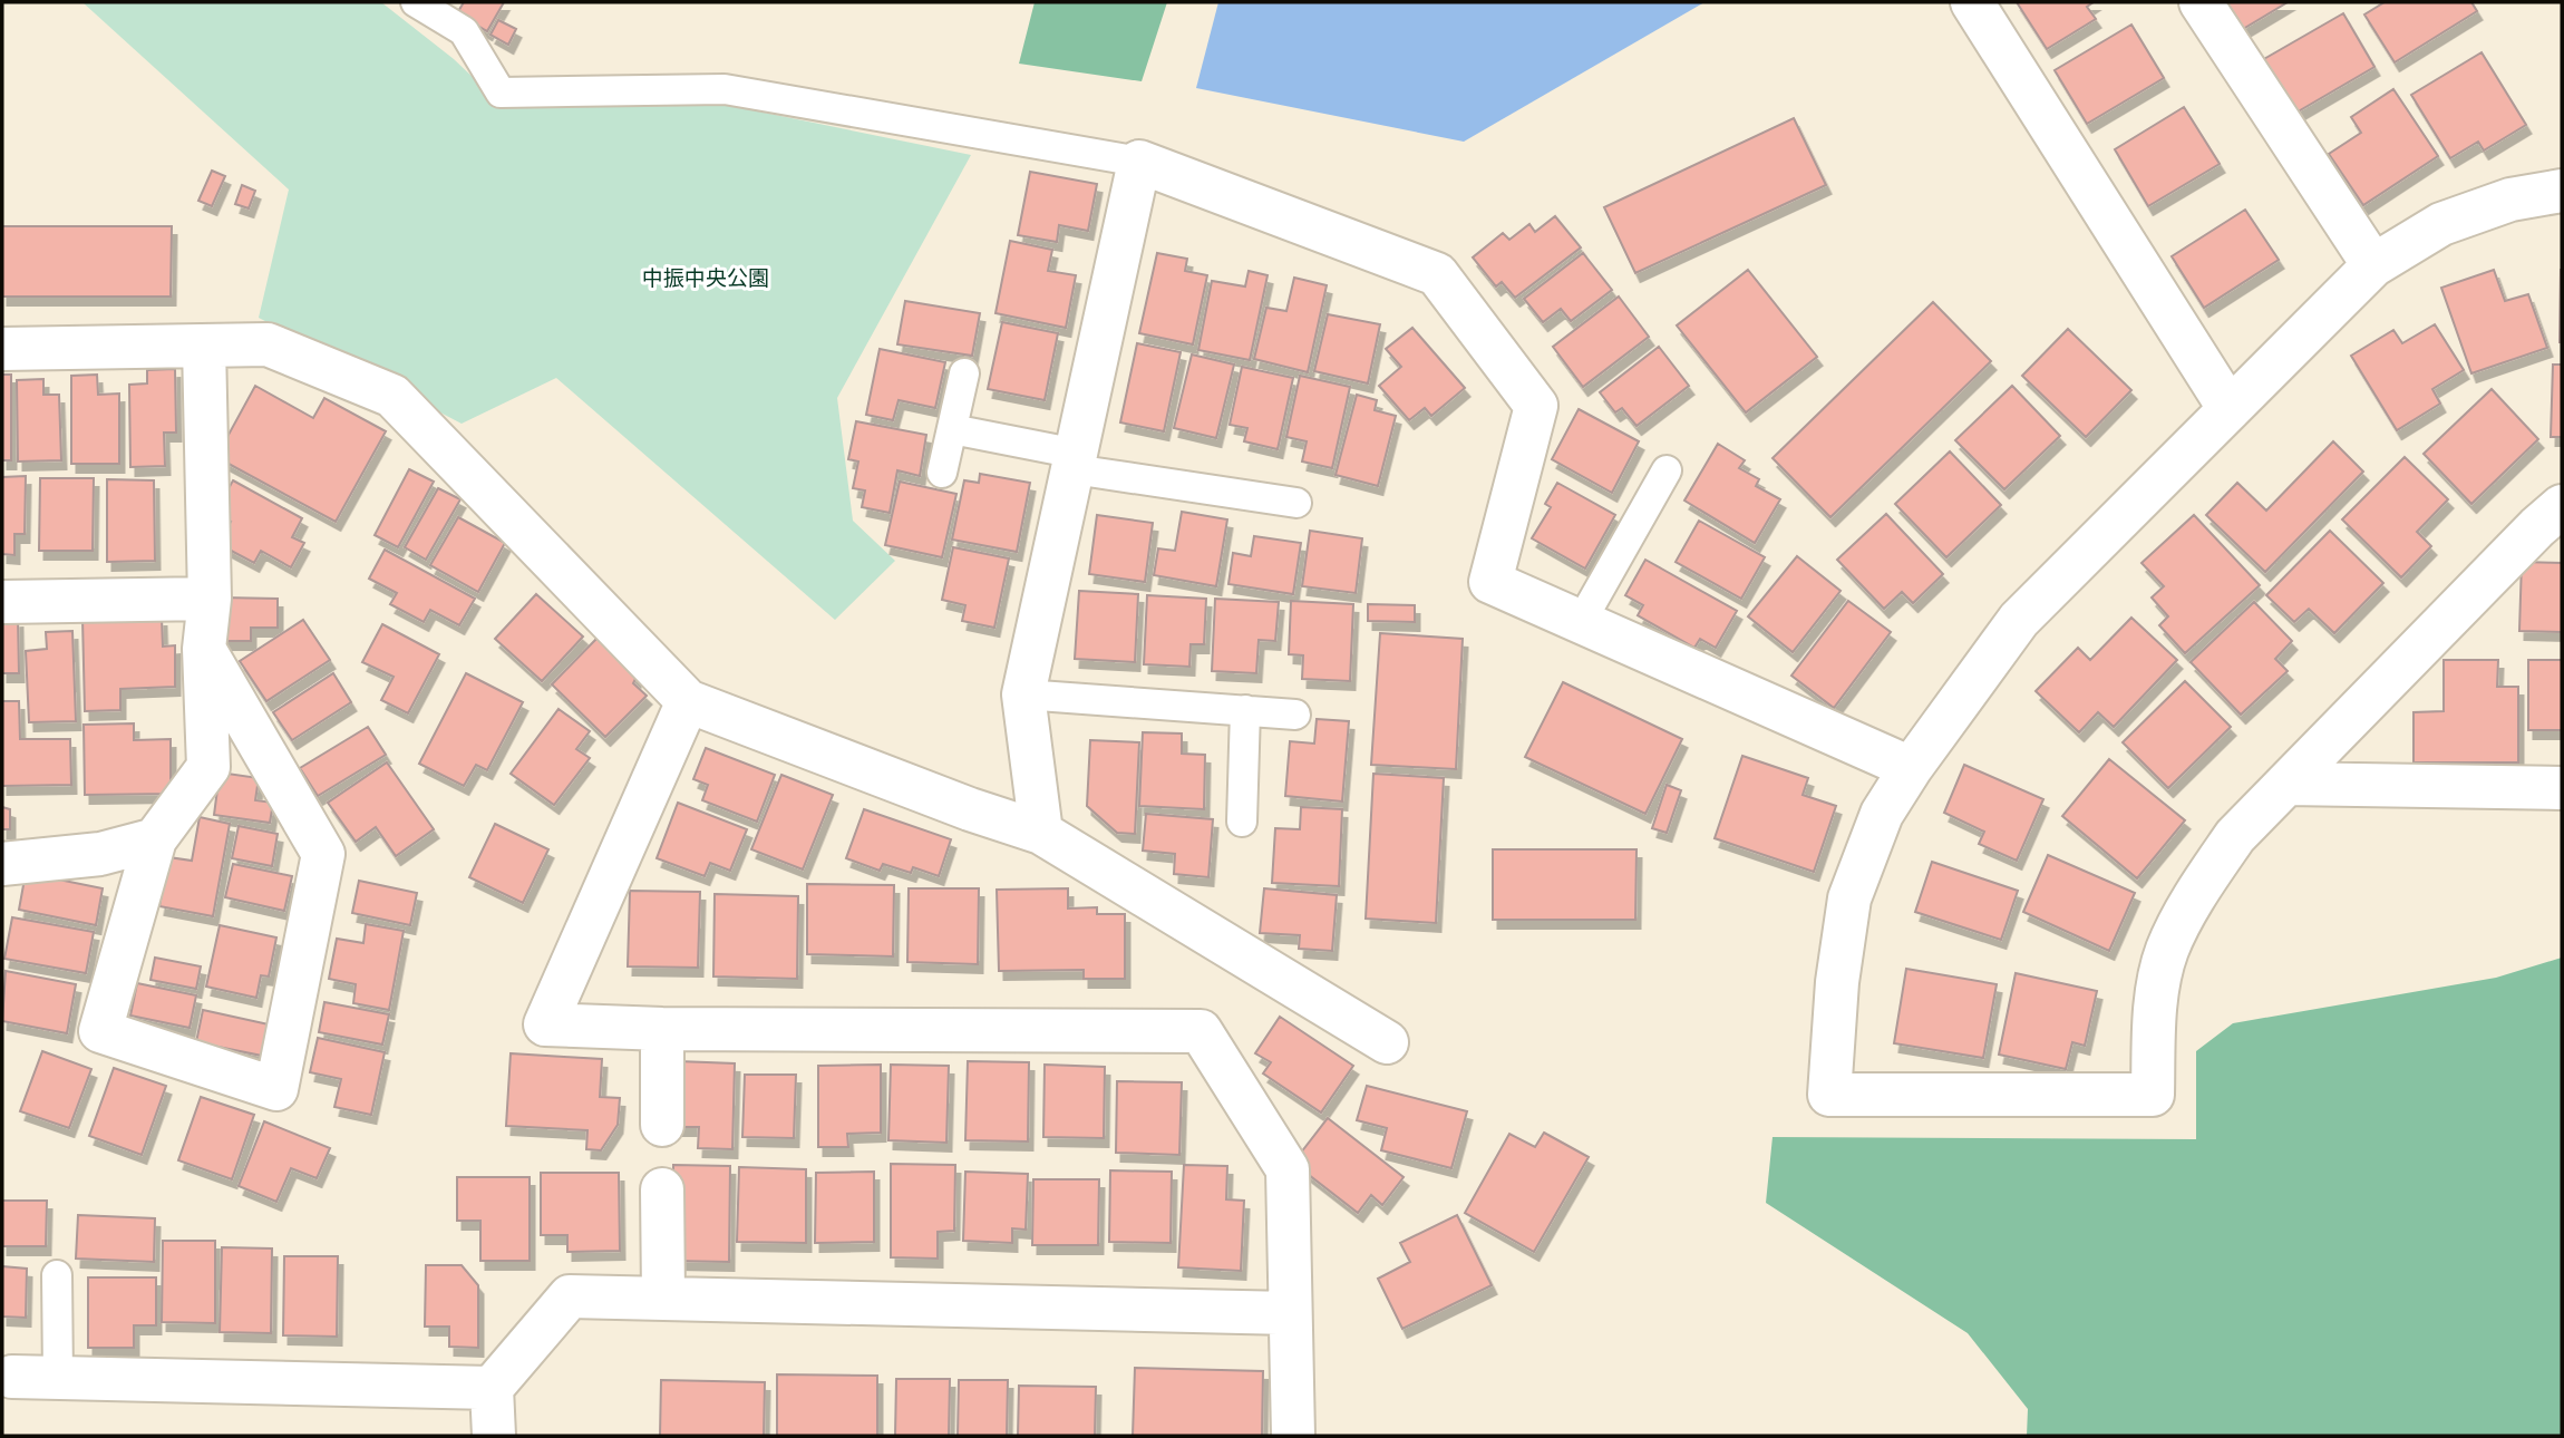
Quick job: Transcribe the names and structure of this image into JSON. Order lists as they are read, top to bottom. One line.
{"parks":["中振中央公園"]}
